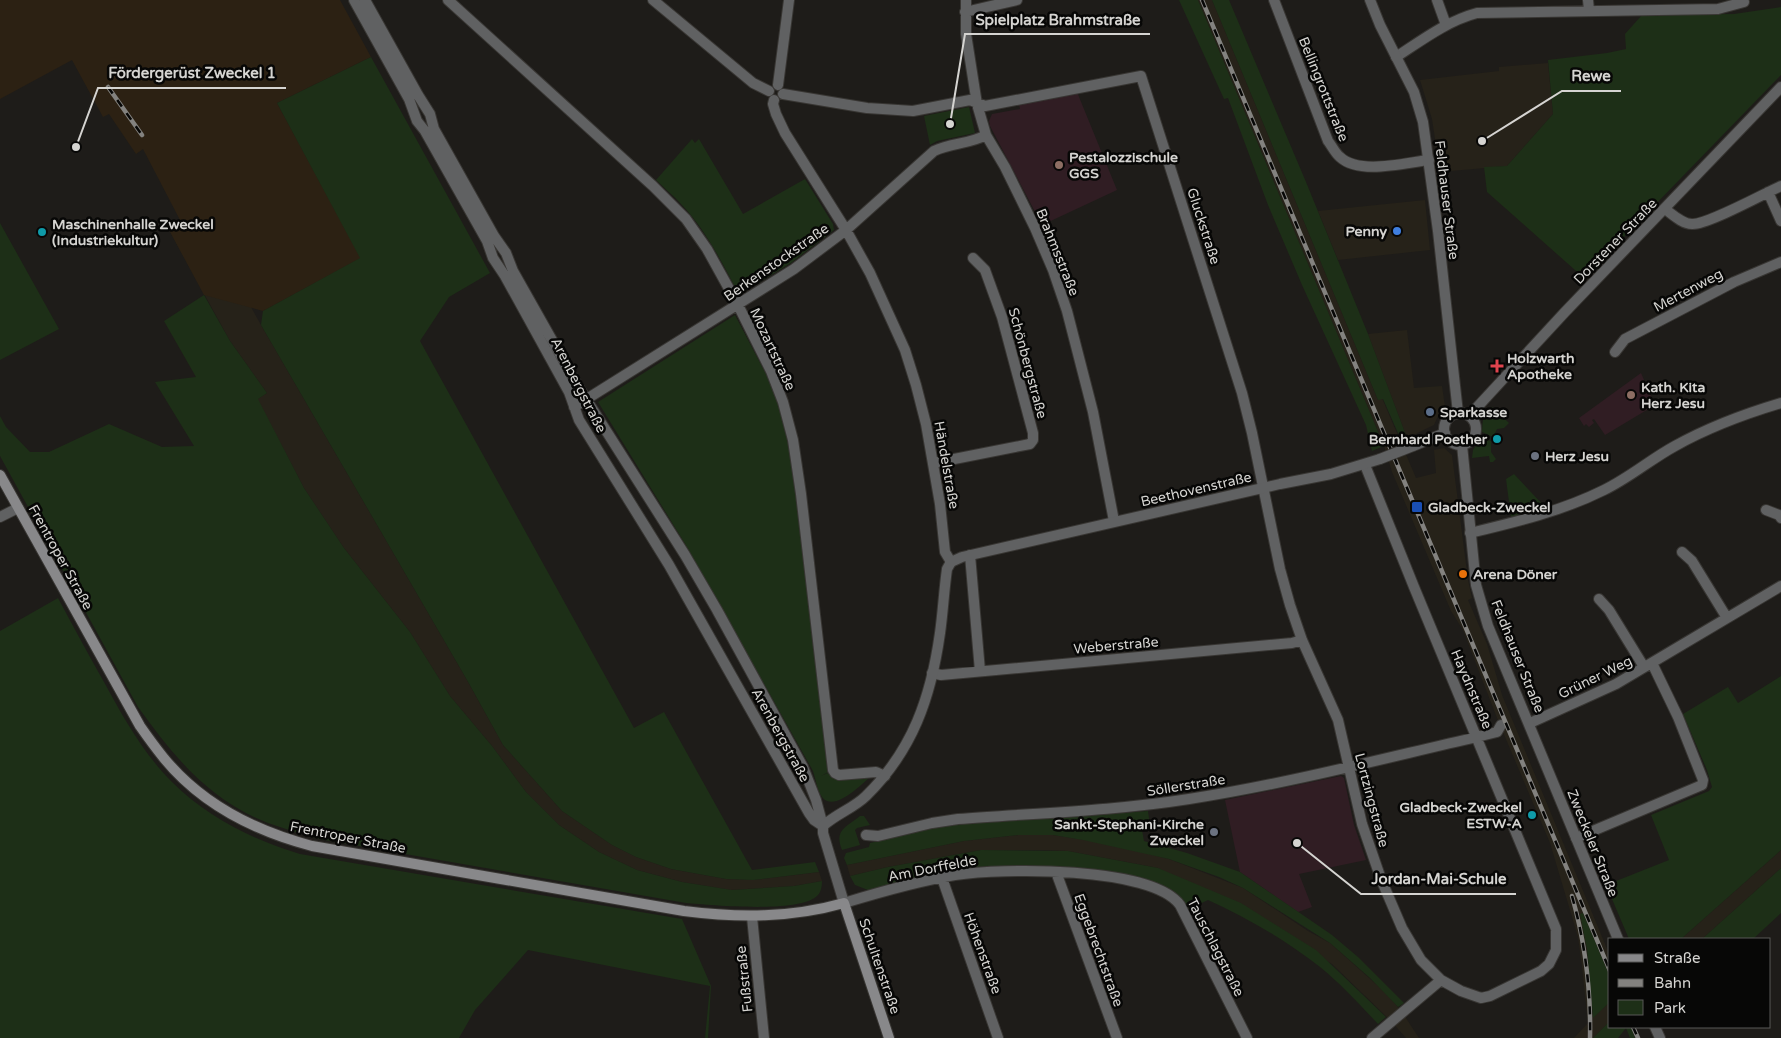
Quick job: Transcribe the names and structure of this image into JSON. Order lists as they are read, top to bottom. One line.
{"streets":{"main road":["Frentroper Straße","Schultenstraße"],"street":["Bellingrottstraße","Feldhauser Straße","Gluckstraße","Dorstener Straße","Brahmsstraße","Berkenstockstraße","Mertenweg","Mozartstraße","Schönbergstraße","Arenbergstraße","Händelstraße","Beethovenstraße","Weberstraße","Grüner Weg","Haydnstraße","Söllerstraße","Lortzingstraße","Zweckeler Straße","Am Dorffelde","Tauschlagstraße","Eggebrechtstraße","Höhenstraße","Fußstraße"]},"crossings":[["Bellingrottstraße","Feldhauser Straße"],["Feldhauser Straße","Dorstener Straße"],["Feldhauser Straße","Beethovenstraße"],["Feldhauser Straße","Grüner Weg"],["Feldhauser Straße","Zweckeler Straße"],["Gluckstraße","Brahmsstraße"],["Gluckstraße","Beethovenstraße"],["Gluckstraße","Lortzingstraße"],["Dorstener Straße","Beethovenstraße"],["Brahmsstraße","Berkenstockstraße"],["Brahmsstraße","Beethovenstraße"],["Berkenstockstraße","Mozartstraße"],["Berkenstockstraße","Arenbergstraße"],["Berkenstockstraße","Händelstraße"],["Schönbergstraße","Händelstraße"],["Arenbergstraße","Frentroper Straße"],["Arenbergstraße","Am Dorffelde"],["Arenbergstraße","Schultenstraße"],["Händelstraße","Beethovenstraße"],["Beethovenstraße","Haydnstraße"],["Beethovenstraße","Lortzingstraße"],["Frentroper Straße","Am Dorffelde"],["Frentroper Straße","Schultenstraße"],["Frentroper Straße","Fußstraße"],["Weberstraße","Lortzingstraße"],["Haydnstraße","Söllerstraße"],["Haydnstraße","Lortzingstraße"],["Söllerstraße","Lortzingstraße"],["Am Dorffelde","Tauschlagstraße"],["Am Dorffelde","Eggebrechtstraße"],["Am Dorffelde","Höhenstraße"],["Am Dorffelde","Schultenstraße"],["Tauschlagstraße","Eggebrechtstraße"]],"places":{"other":["Spielplatz Brahmstraße","Rewe","Fördergerüst Zweckel 1","Pestalozzischule GGS","Penny","Maschinenhalle Zweckel (Industriekultur)","Kath. Kita Herz Jesu","Sparkasse","Bernhard Poether","Herz Jesu","Arena Döner","Gladbeck-Zweckel ESTW-A","Sankt-Stephani-Kirche Zweckel","Jordan-Mai-Schule"],"health":["Holzwarth Apotheke"],"transit":["Gladbeck-Zweckel"]},"legend":["Straße","Bahn","Park"]}
